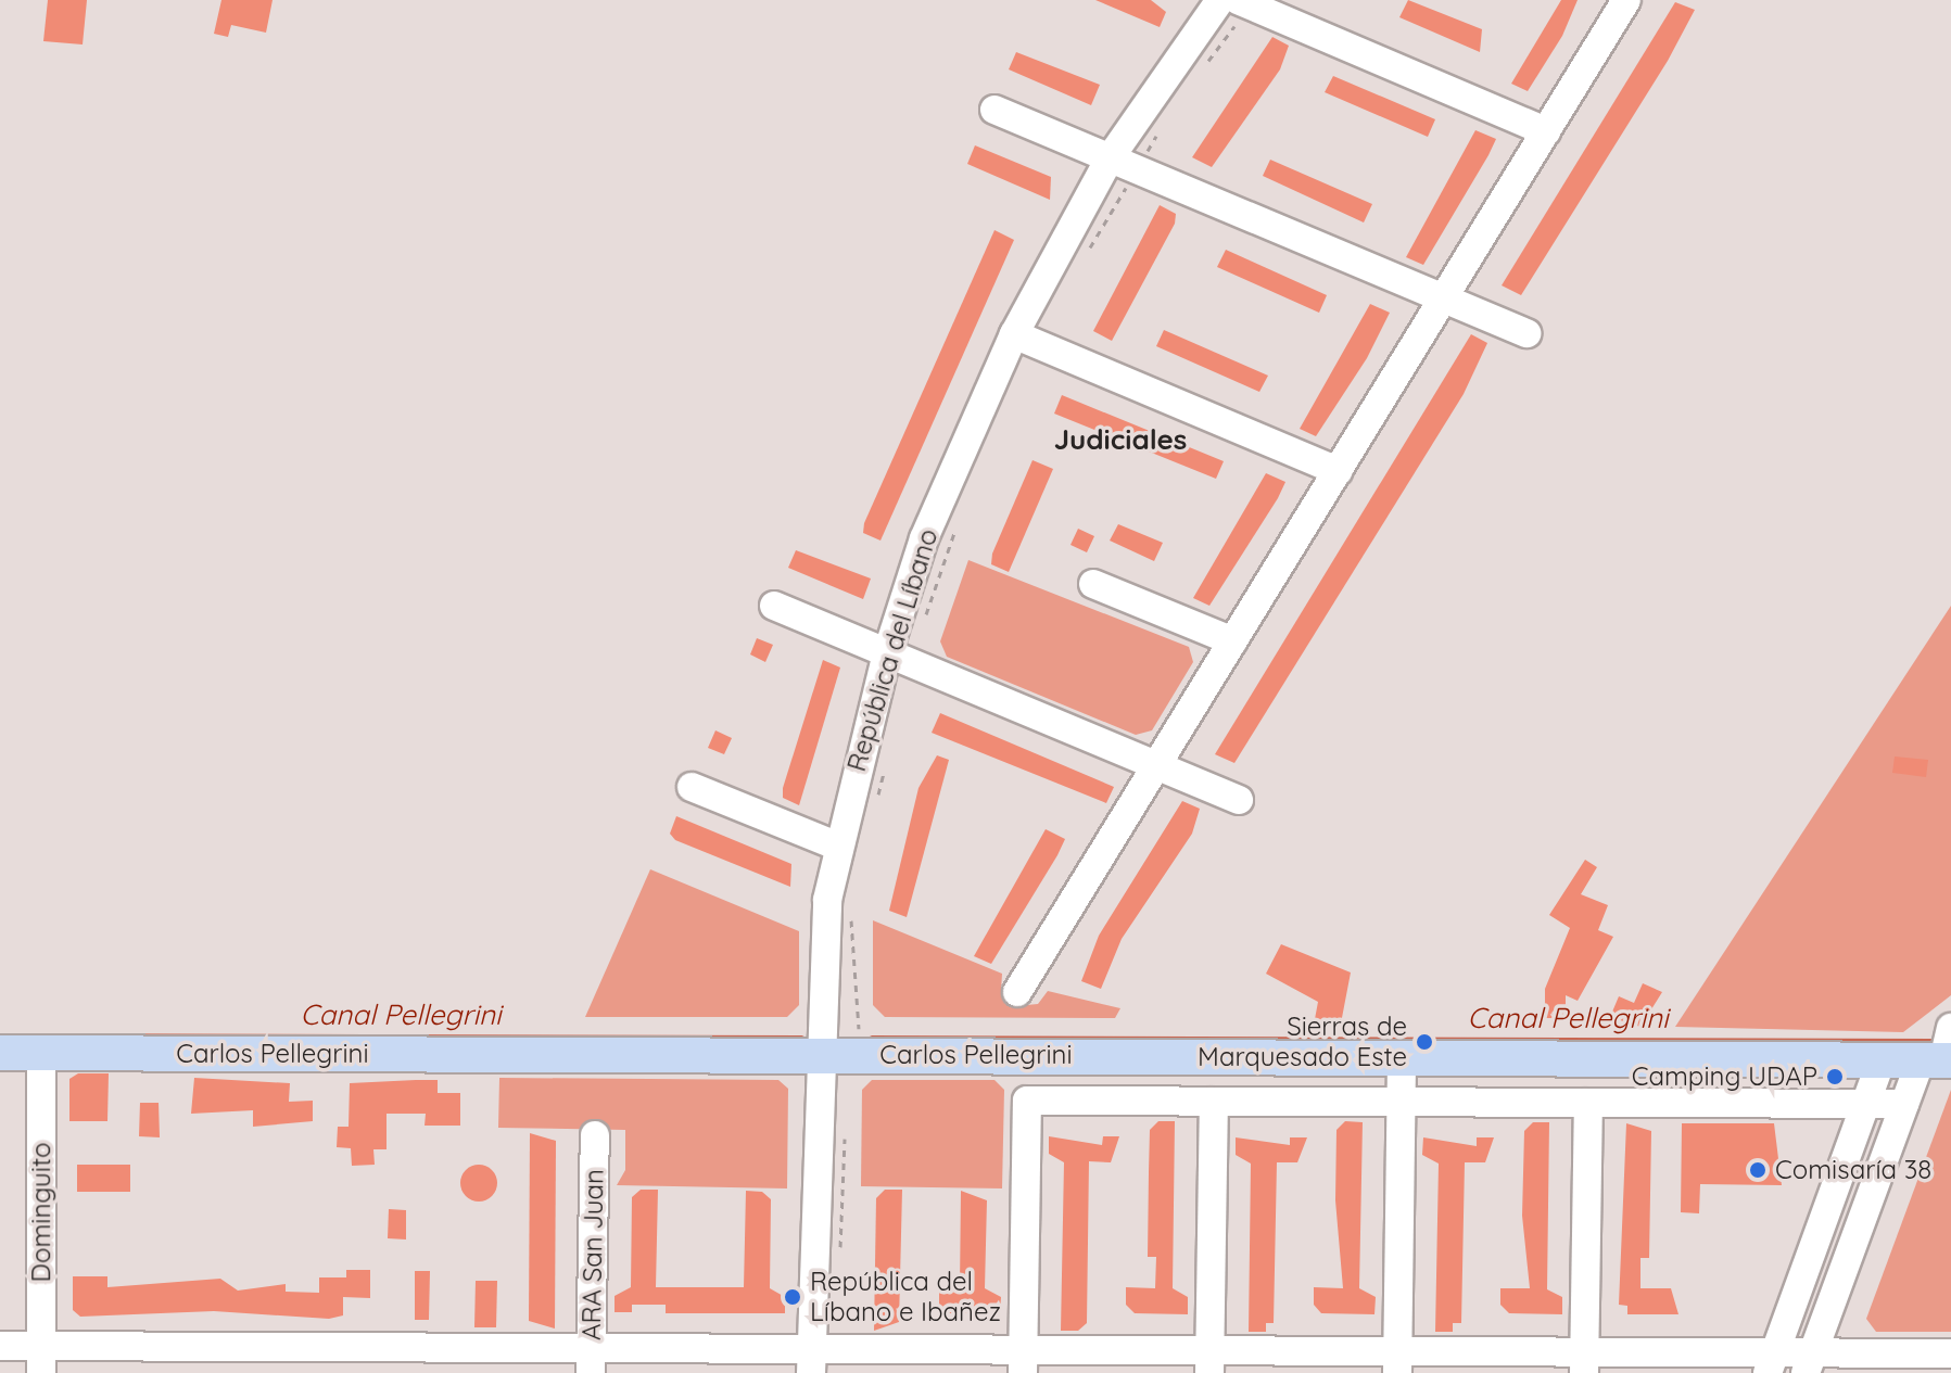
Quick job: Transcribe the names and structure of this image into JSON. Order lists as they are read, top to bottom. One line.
{"streets":{"main road":["Carlos Pellegrini"],"street":["República del Líbano","Dominguito","ARA San Juan"]},"crossings":[["República del Líbano","Carlos Pellegrini"],["Carlos Pellegrini","Dominguito"]],"districts":["Judiciales"],"water":["Canal Pellegrini"],"places":["Sierras de Marquesado Este","Camping UDAP","Comisaría 38","República del Líbano e Ibañez"]}
